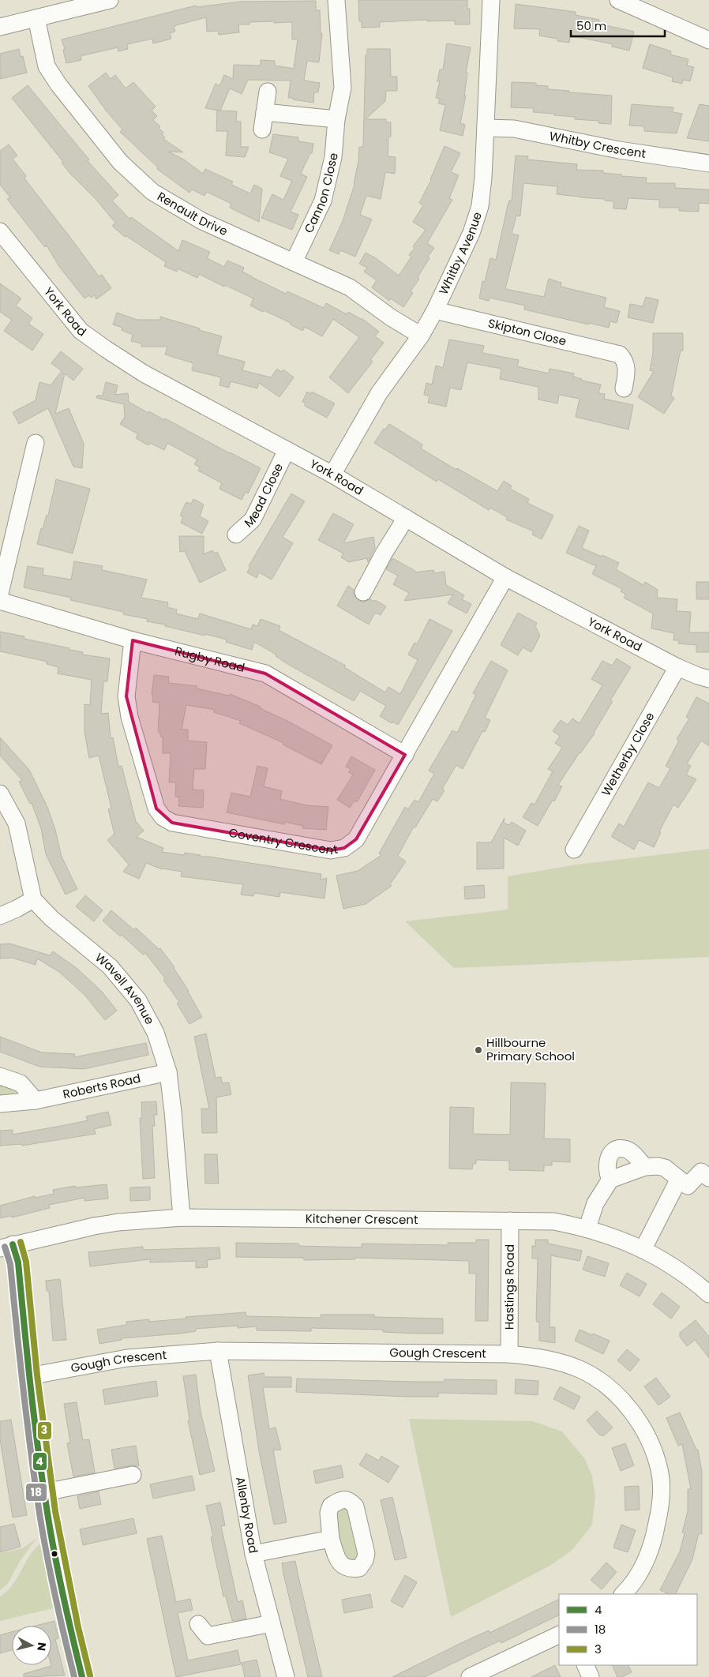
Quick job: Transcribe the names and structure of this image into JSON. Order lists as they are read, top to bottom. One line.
{"streets":{"street":["Whitby Crescent","Cannon Close","Renault Drive","Whitby Avenue","York Road","Skipton Close","Mead Close","Rugby Road","Wetherby Close","Coventry Crescent","Wavell Avenue","Roberts Road","Kitchener Crescent","Hastings Road","Gough Crescent","Allenby Road"]},"crossings":[["Whitby Crescent","Whitby Avenue"],["Cannon Close","Renault Drive"],["Renault Drive","Whitby Avenue"],["Whitby Avenue","York Road"],["Whitby Avenue","Skipton Close"],["York Road","Mead Close"],["York Road","Wetherby Close"],["York Road","Coventry Crescent"],["Rugby Road","Coventry Crescent"],["Wavell Avenue","Roberts Road"],["Wavell Avenue","Kitchener Crescent"],["Kitchener Crescent","Hastings Road"],["Hastings Road","Gough Crescent"],["Gough Crescent","Allenby Road"]],"places":["Hillbourne Primary School"],"lines":["transit line 3","transit line 4","transit line 18"],"legend":["4","18","3"],"scale_bar":"50 m","north":"right"}
